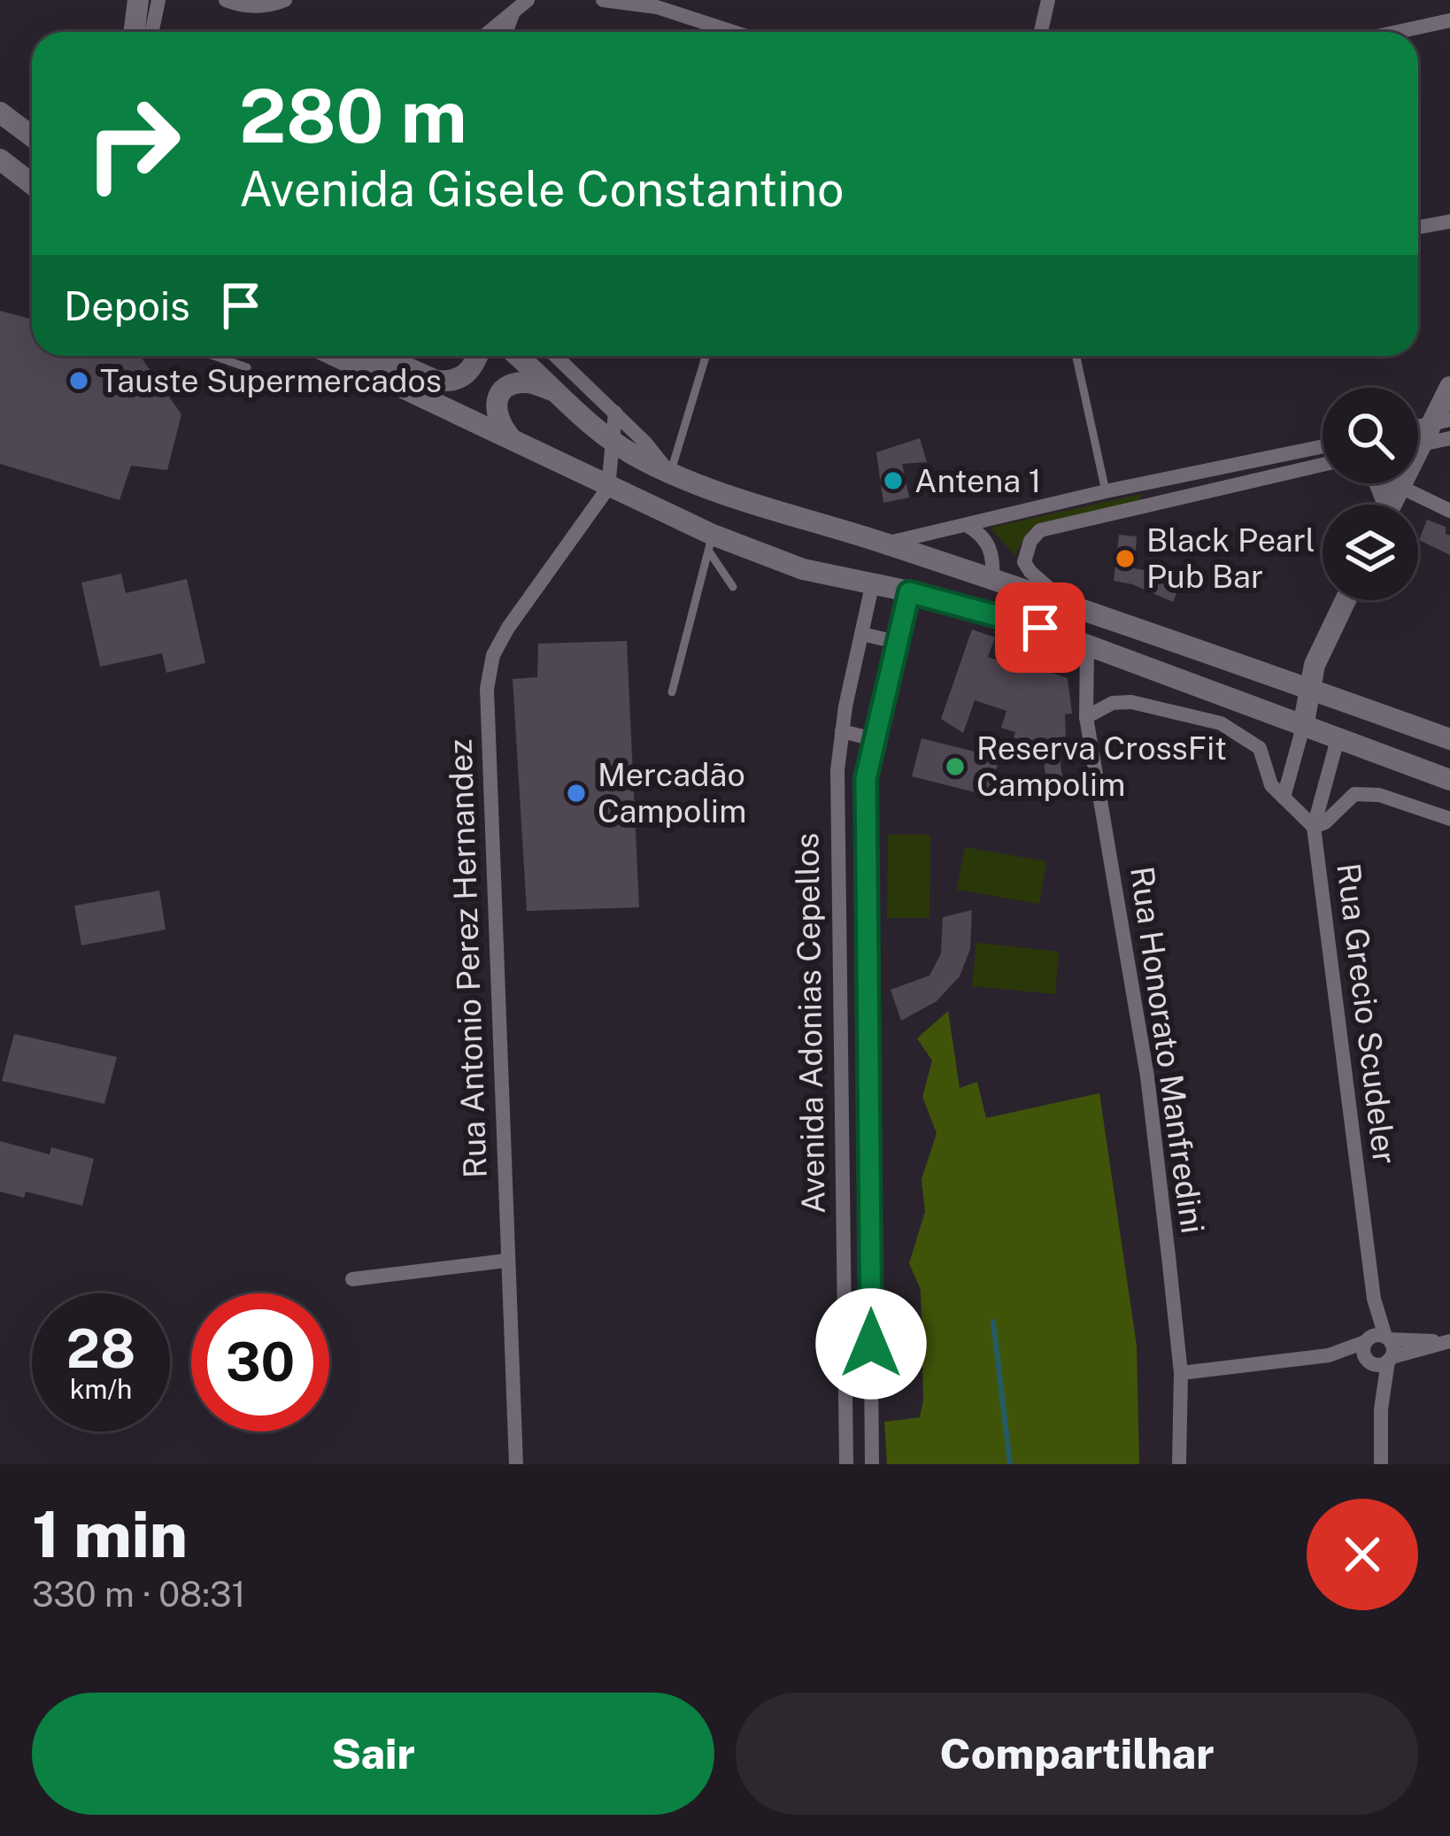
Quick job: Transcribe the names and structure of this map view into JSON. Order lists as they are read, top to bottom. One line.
{"streets":{"street":["Rua Antonio Perez Hernandez","Rua Grecio Scudeler","Avenida Adonias Cepellos","Rua Honorato Manfredini"]},"places":["Tauste Supermercados","Antena 1","Black Pearl Pub Bar","Reserva CrossFit Campolim","Mercadão Campolim"],"page":{"turn":["280 m","Avenida Gisele Constantino"],"then":"Depois","speed":"28 km/h","limit":"30","heading":["1 min","330 m · 08:31"],"buttons":["Sair","Compartilhar"]}}
